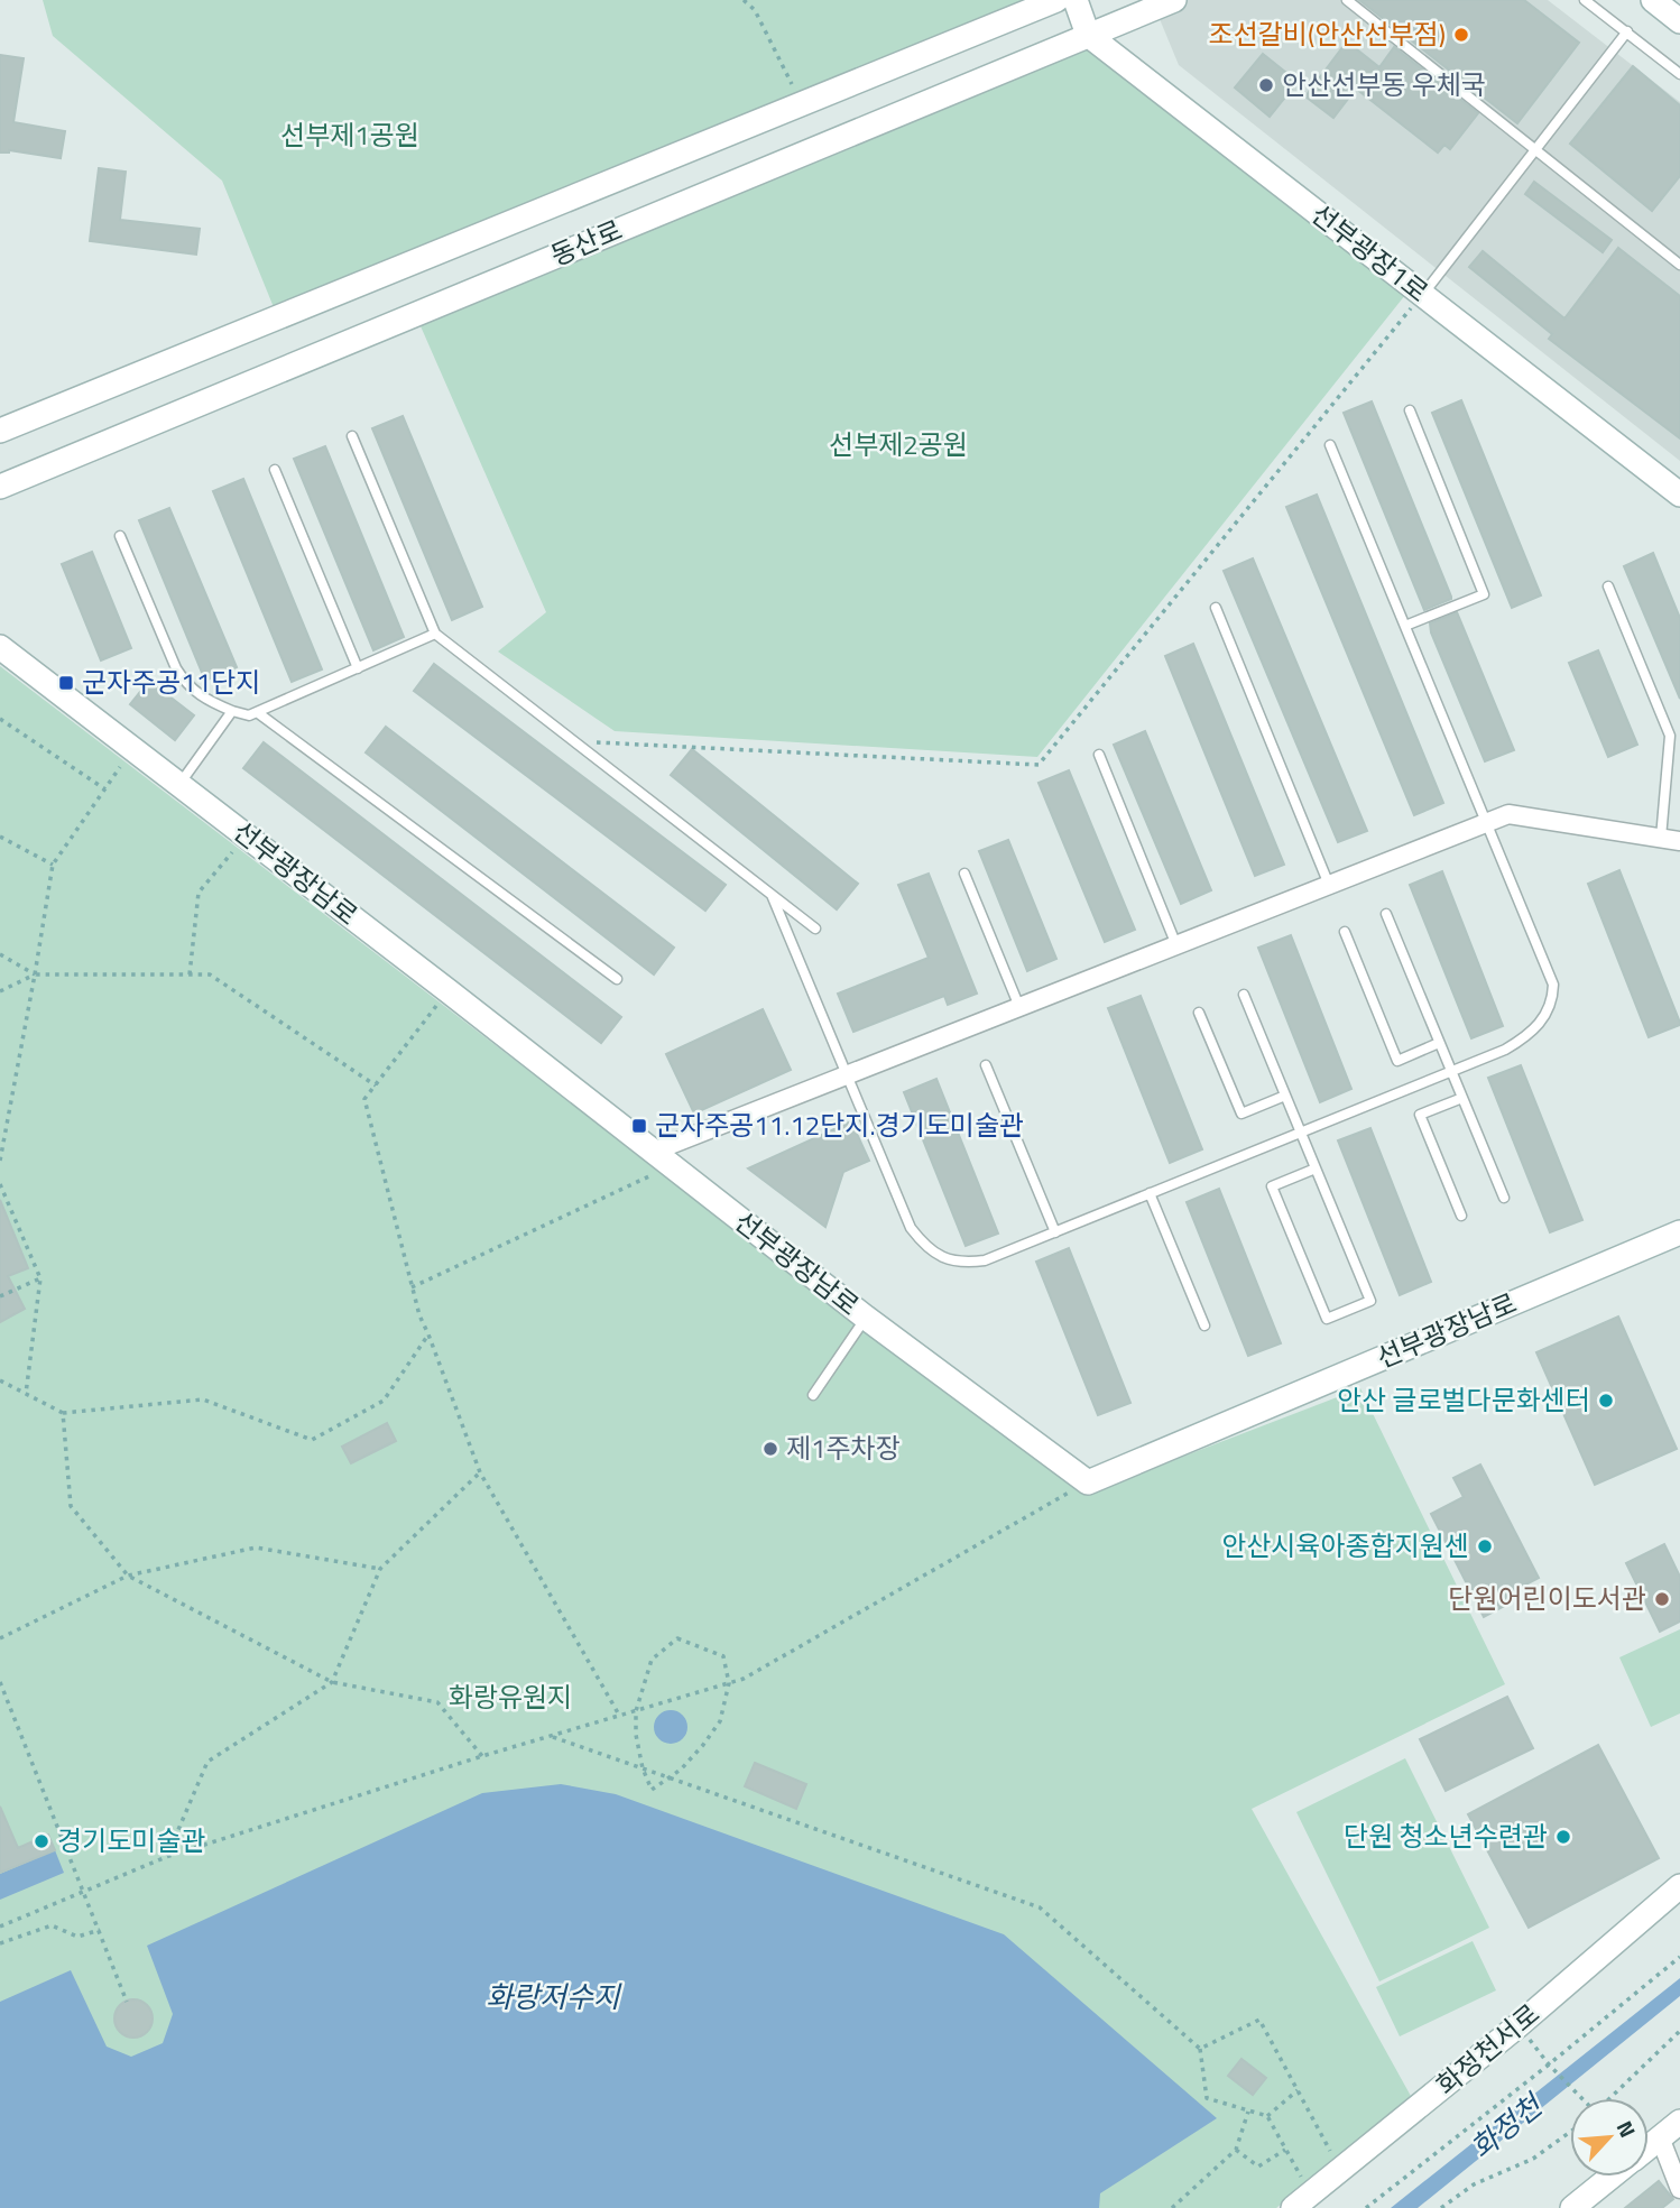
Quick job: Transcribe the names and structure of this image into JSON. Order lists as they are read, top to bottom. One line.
{"streets":{"street":["동산로","선부광장1로","선부광장남로","화정천서로"]},"crossings":[["동산로","선부광장1로"]],"water":["화랑저수지","화정천"],"parks":["선부제1공원","선부제2공원","화랑유원지"],"places":{"other":["조선갈비(안산선부점)","안산선부동 우체국","안산 글로벌다문화센터","제1주차장","안산시육아종합지원센","단원어린이도서관","단원 청소년수련관","경기도미술관"],"transit":["군자주공11단지","군자주공11.12단지.경기도미술관"]},"north":"top right"}
